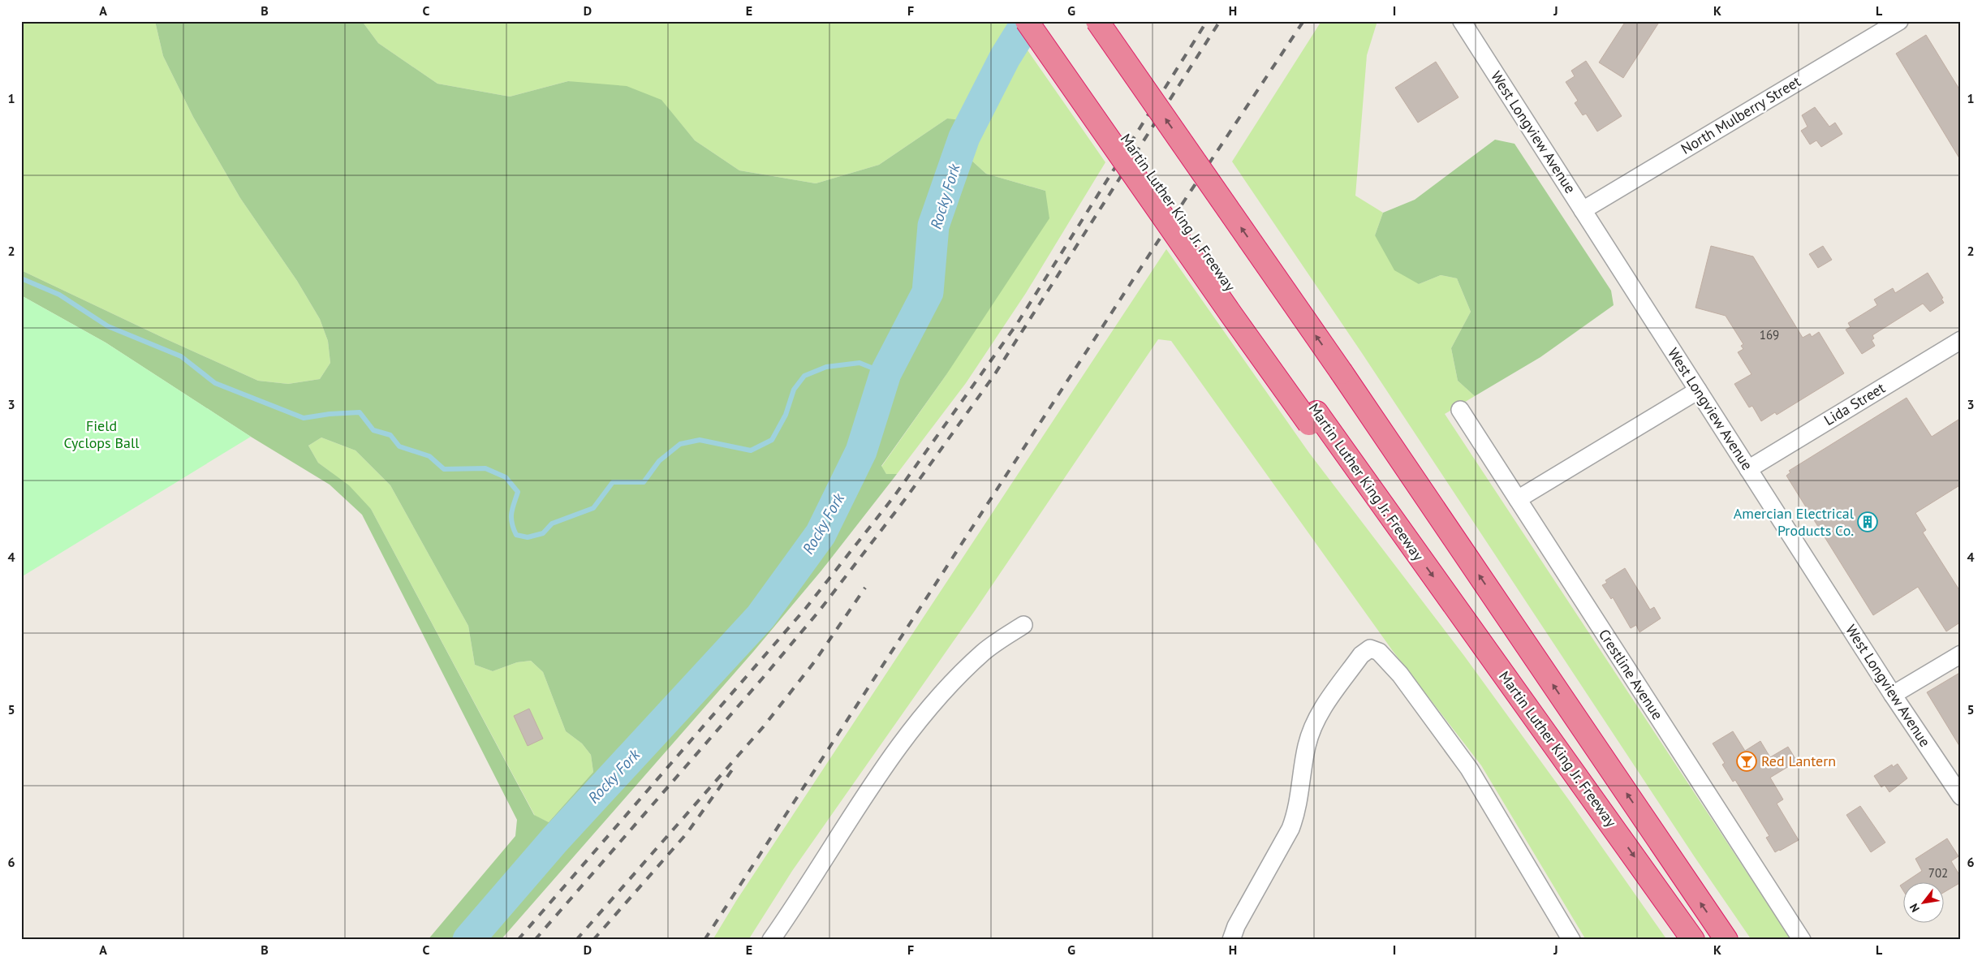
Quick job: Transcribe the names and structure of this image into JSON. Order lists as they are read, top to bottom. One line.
{"streets":{"highway":["Martin Luther King Jr. Freeway"],"street":["North Mulberry Street","West Longview Avenue","Lida Street","Crestline Avenue"]},"crossings":[["North Mulberry Street","West Longview Avenue"],["West Longview Avenue","Lida Street"]],"water":["Rocky Fork"],"parks":["Field Cyclops Ball"],"places":{"building":["Amercian Electrical Products Co."],"bar":["Red Lantern"]},"house_numbers":["169","702"],"north":"bottom left","grid":{"columns":["A","B","C","D","E","F","G","H","I","J","K","L"],"rows":["1","2","3","4","5","6"]}}
